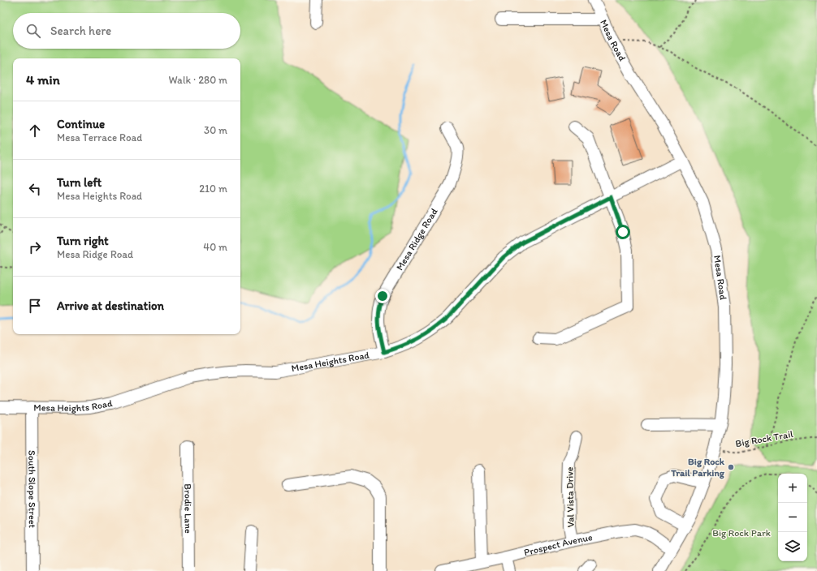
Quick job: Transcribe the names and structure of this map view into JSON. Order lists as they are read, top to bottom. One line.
{"streets":{"street":["Mesa Road","Mesa Ridge Road","Mesa Heights Road","South Slope Street","Val Vista Drive","Brodie Lane","Prospect Avenue"],"path":["Big Rock Trail"]},"crossings":[["Mesa Road","Mesa Heights Road"],["Mesa Road","Big Rock Trail"],["Mesa Road","Prospect Avenue"],["Mesa Ridge Road","Mesa Heights Road"],["Mesa Heights Road","South Slope Street"],["Val Vista Drive","Prospect Avenue"]],"parks":["Big Rock Park"],"places":["Big Rock Trail Parking"],"page":{"search":"Search here","heading":["4 min","Walk · 280 m"],"list":[["Continue","Mesa Terrace Road","30 m"],["Turn left","Mesa Heights Road","210 m"],["Turn right","Mesa Ridge Road","40 m"],"Arrive at destination"],"map_buttons":["+","−"]}}
